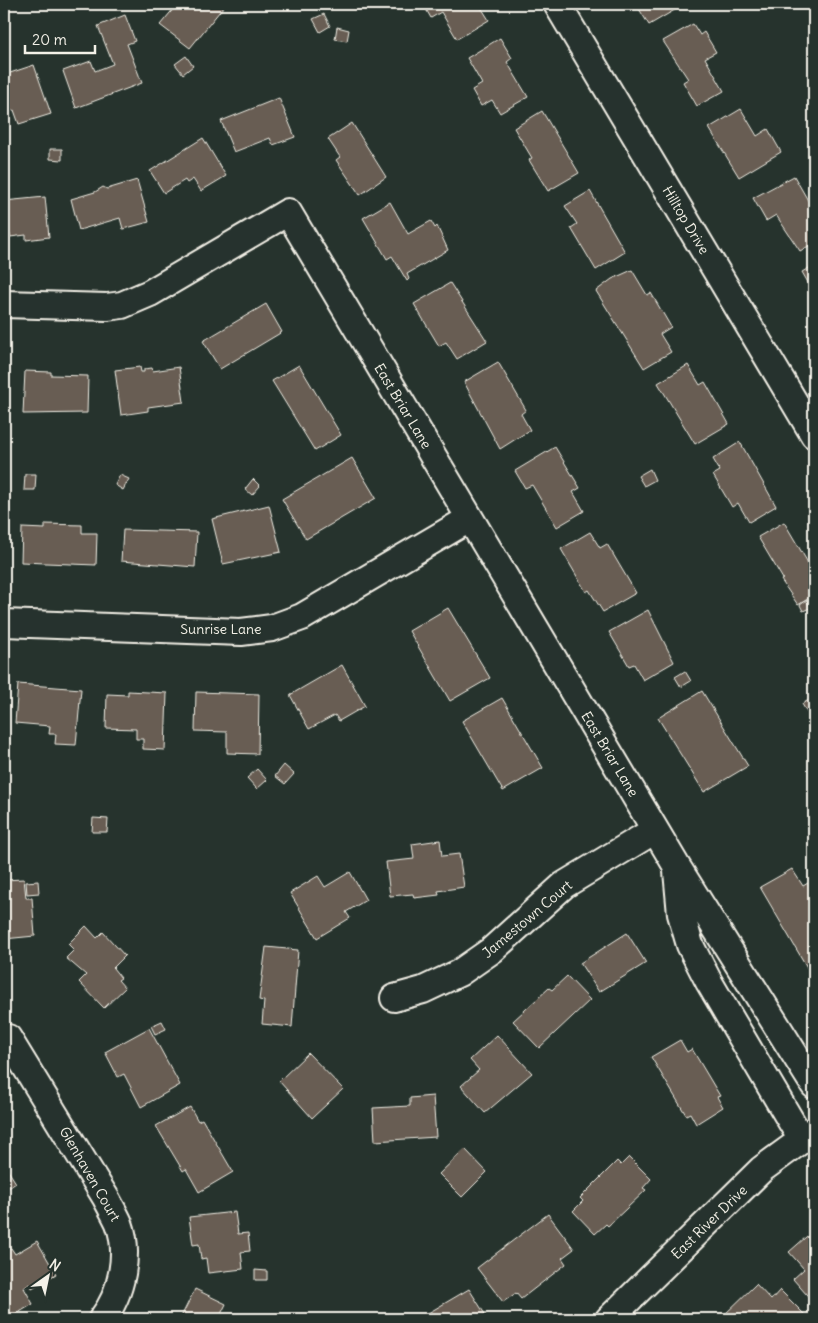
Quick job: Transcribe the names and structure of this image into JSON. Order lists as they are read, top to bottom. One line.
{"streets":{"street":["Hilltop Drive","East Briar Lane","Sunrise Lane","Jamestown Court","Glenhaven Court","East River Drive"]},"crossings":[["East Briar Lane","Sunrise Lane"],["East Briar Lane","Jamestown Court"],["East Briar Lane","East River Drive"]],"scale_bar":"20 m","north":"top right"}
